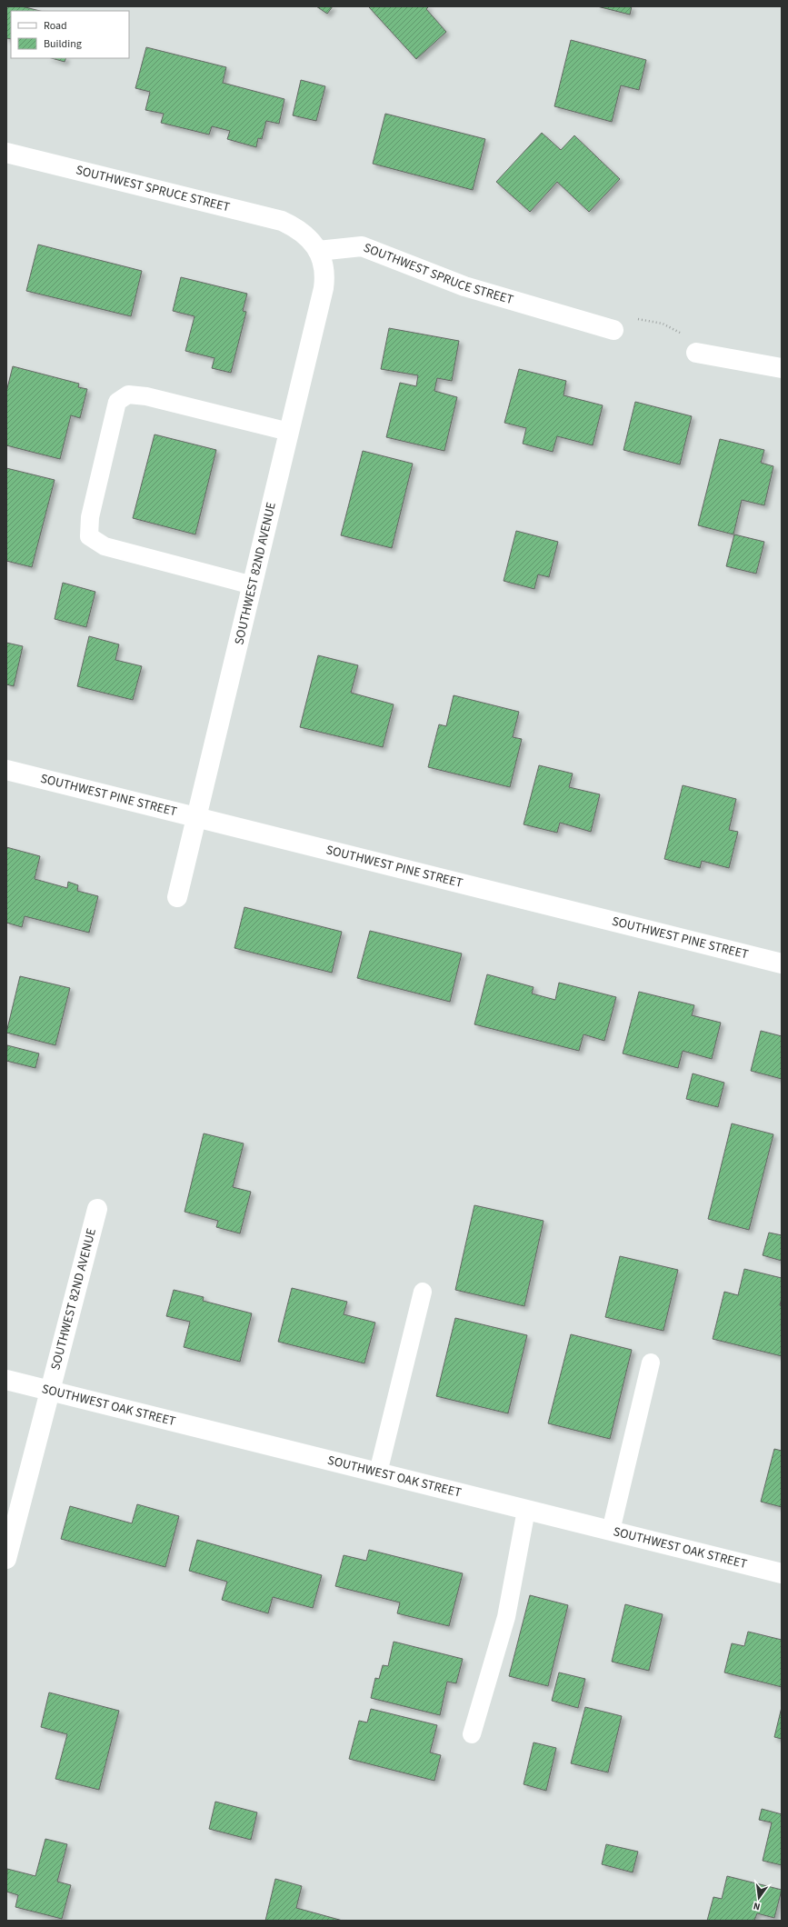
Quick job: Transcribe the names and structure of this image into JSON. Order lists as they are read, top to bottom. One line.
{"streets":{"street":["SOUTHWEST SPRUCE STREET","SOUTHWEST 82ND AVENUE","SOUTHWEST PINE STREET","SOUTHWEST OAK STREET"]},"crossings":[["SOUTHWEST SPRUCE STREET","SOUTHWEST 82ND AVENUE"],["SOUTHWEST 82ND AVENUE","SOUTHWEST PINE STREET"],["SOUTHWEST 82ND AVENUE","SOUTHWEST OAK STREET"]],"legend":["Road","Building"],"north":"bottom"}
